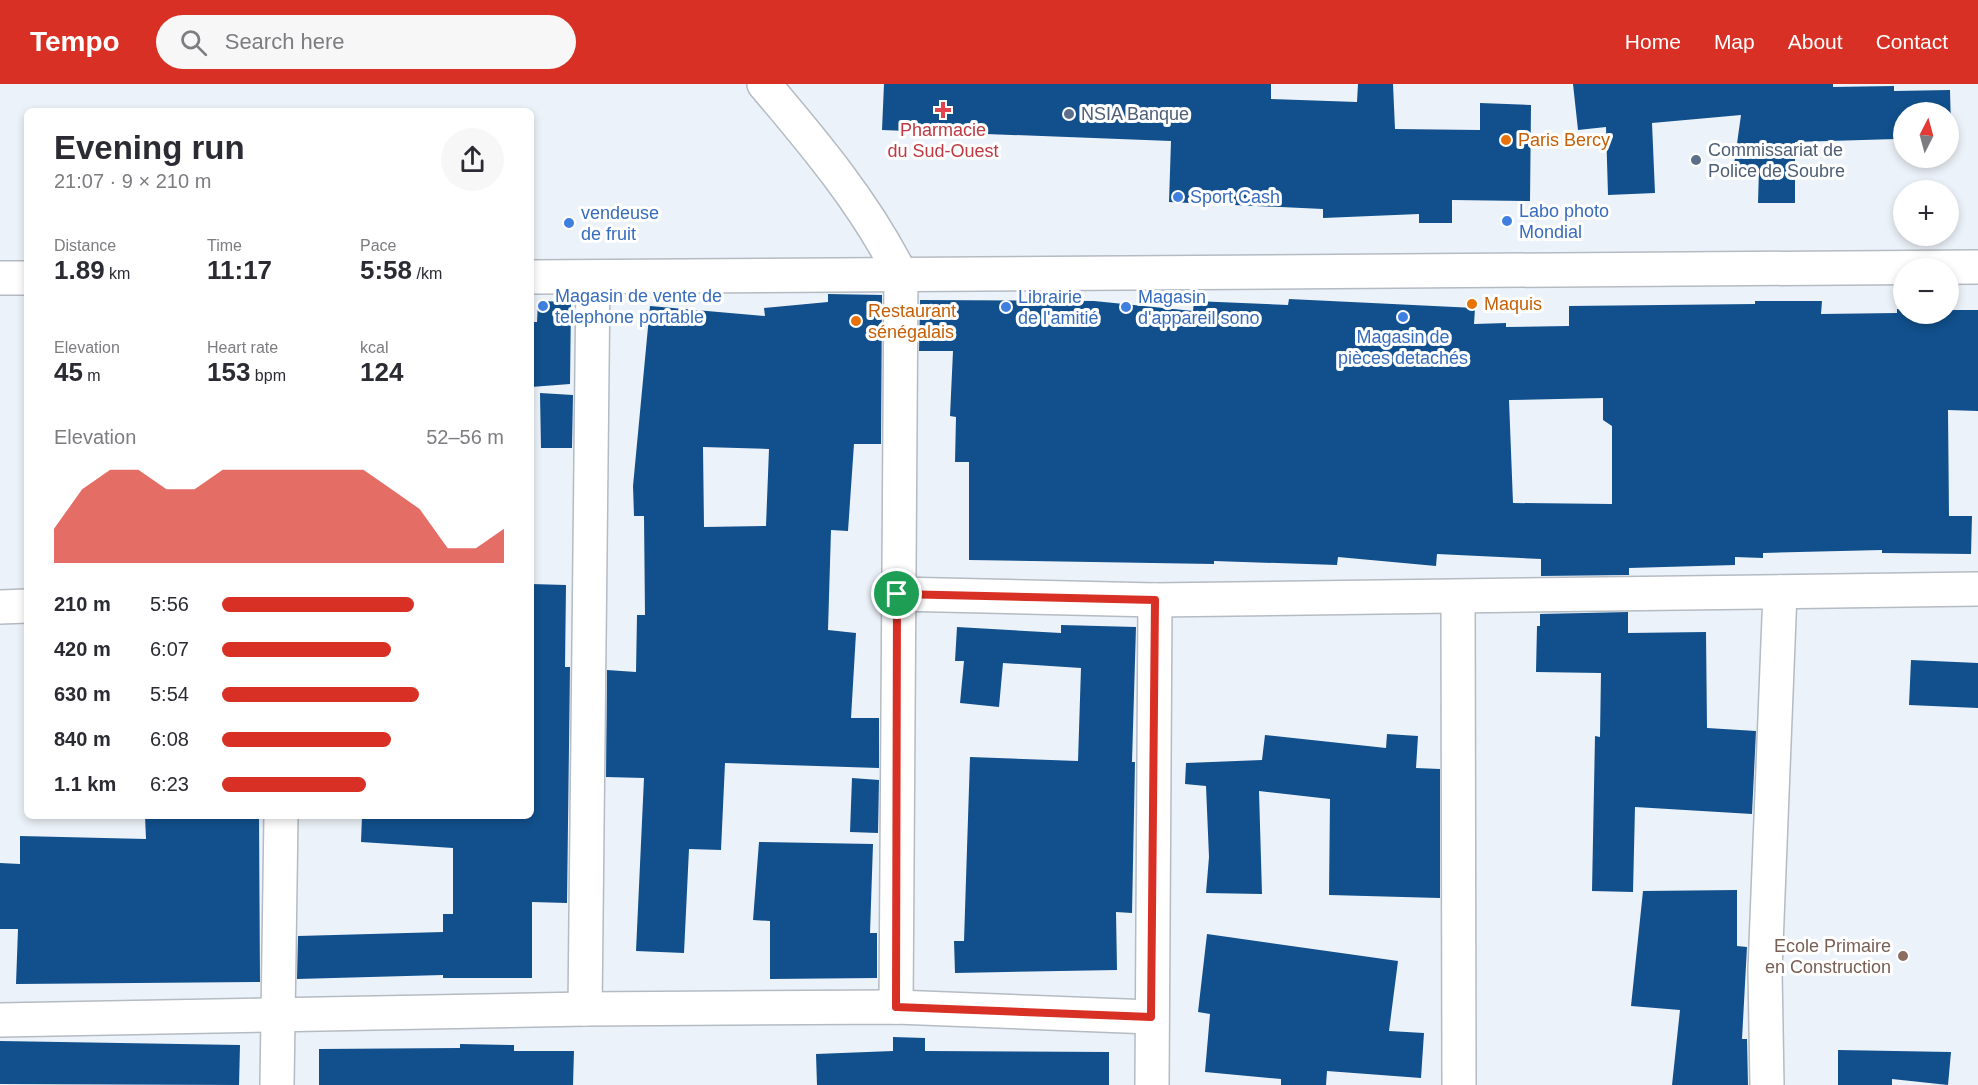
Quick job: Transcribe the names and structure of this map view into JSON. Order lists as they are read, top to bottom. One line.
{"places":{"health":["Pharmacie du Sud-Ouest"],"other":["NSIA Banque","Paris Bercy","Commissariat de Police de Soubre","Sport Cash","Labo photo Mondial","vendeuse de fruit","Maquis","Magasin de vente de telephone portable","Librairie de l'amitié","Magasin d'appareil sono","Magasin de pièces detachés","Restaurant sénégalais","Ecole Primaire en Construction"]},"north":"top","page":{"header":"Tempo","search":"Search here","nav":["Home","Map","About","Contact"],"map_buttons":["+","−"],"heading":["Evening run","21:07 · 9 × 210 m"],"stats":[["Distance","1.89 km"],["Time","11:17"],["Pace","5:58 /km"],["Elevation","45 m"],["Heart rate","153 bpm"],["kcal","124"]],"chart":["Elevation","52–56 m"],"list":[{"name":"210 m","note":"5:56"},{"name":"420 m","note":"6:07"},{"name":"630 m","note":"5:54"},{"name":"840 m","note":"6:08"},{"name":"1.1 km","note":"6:23"}]}}
